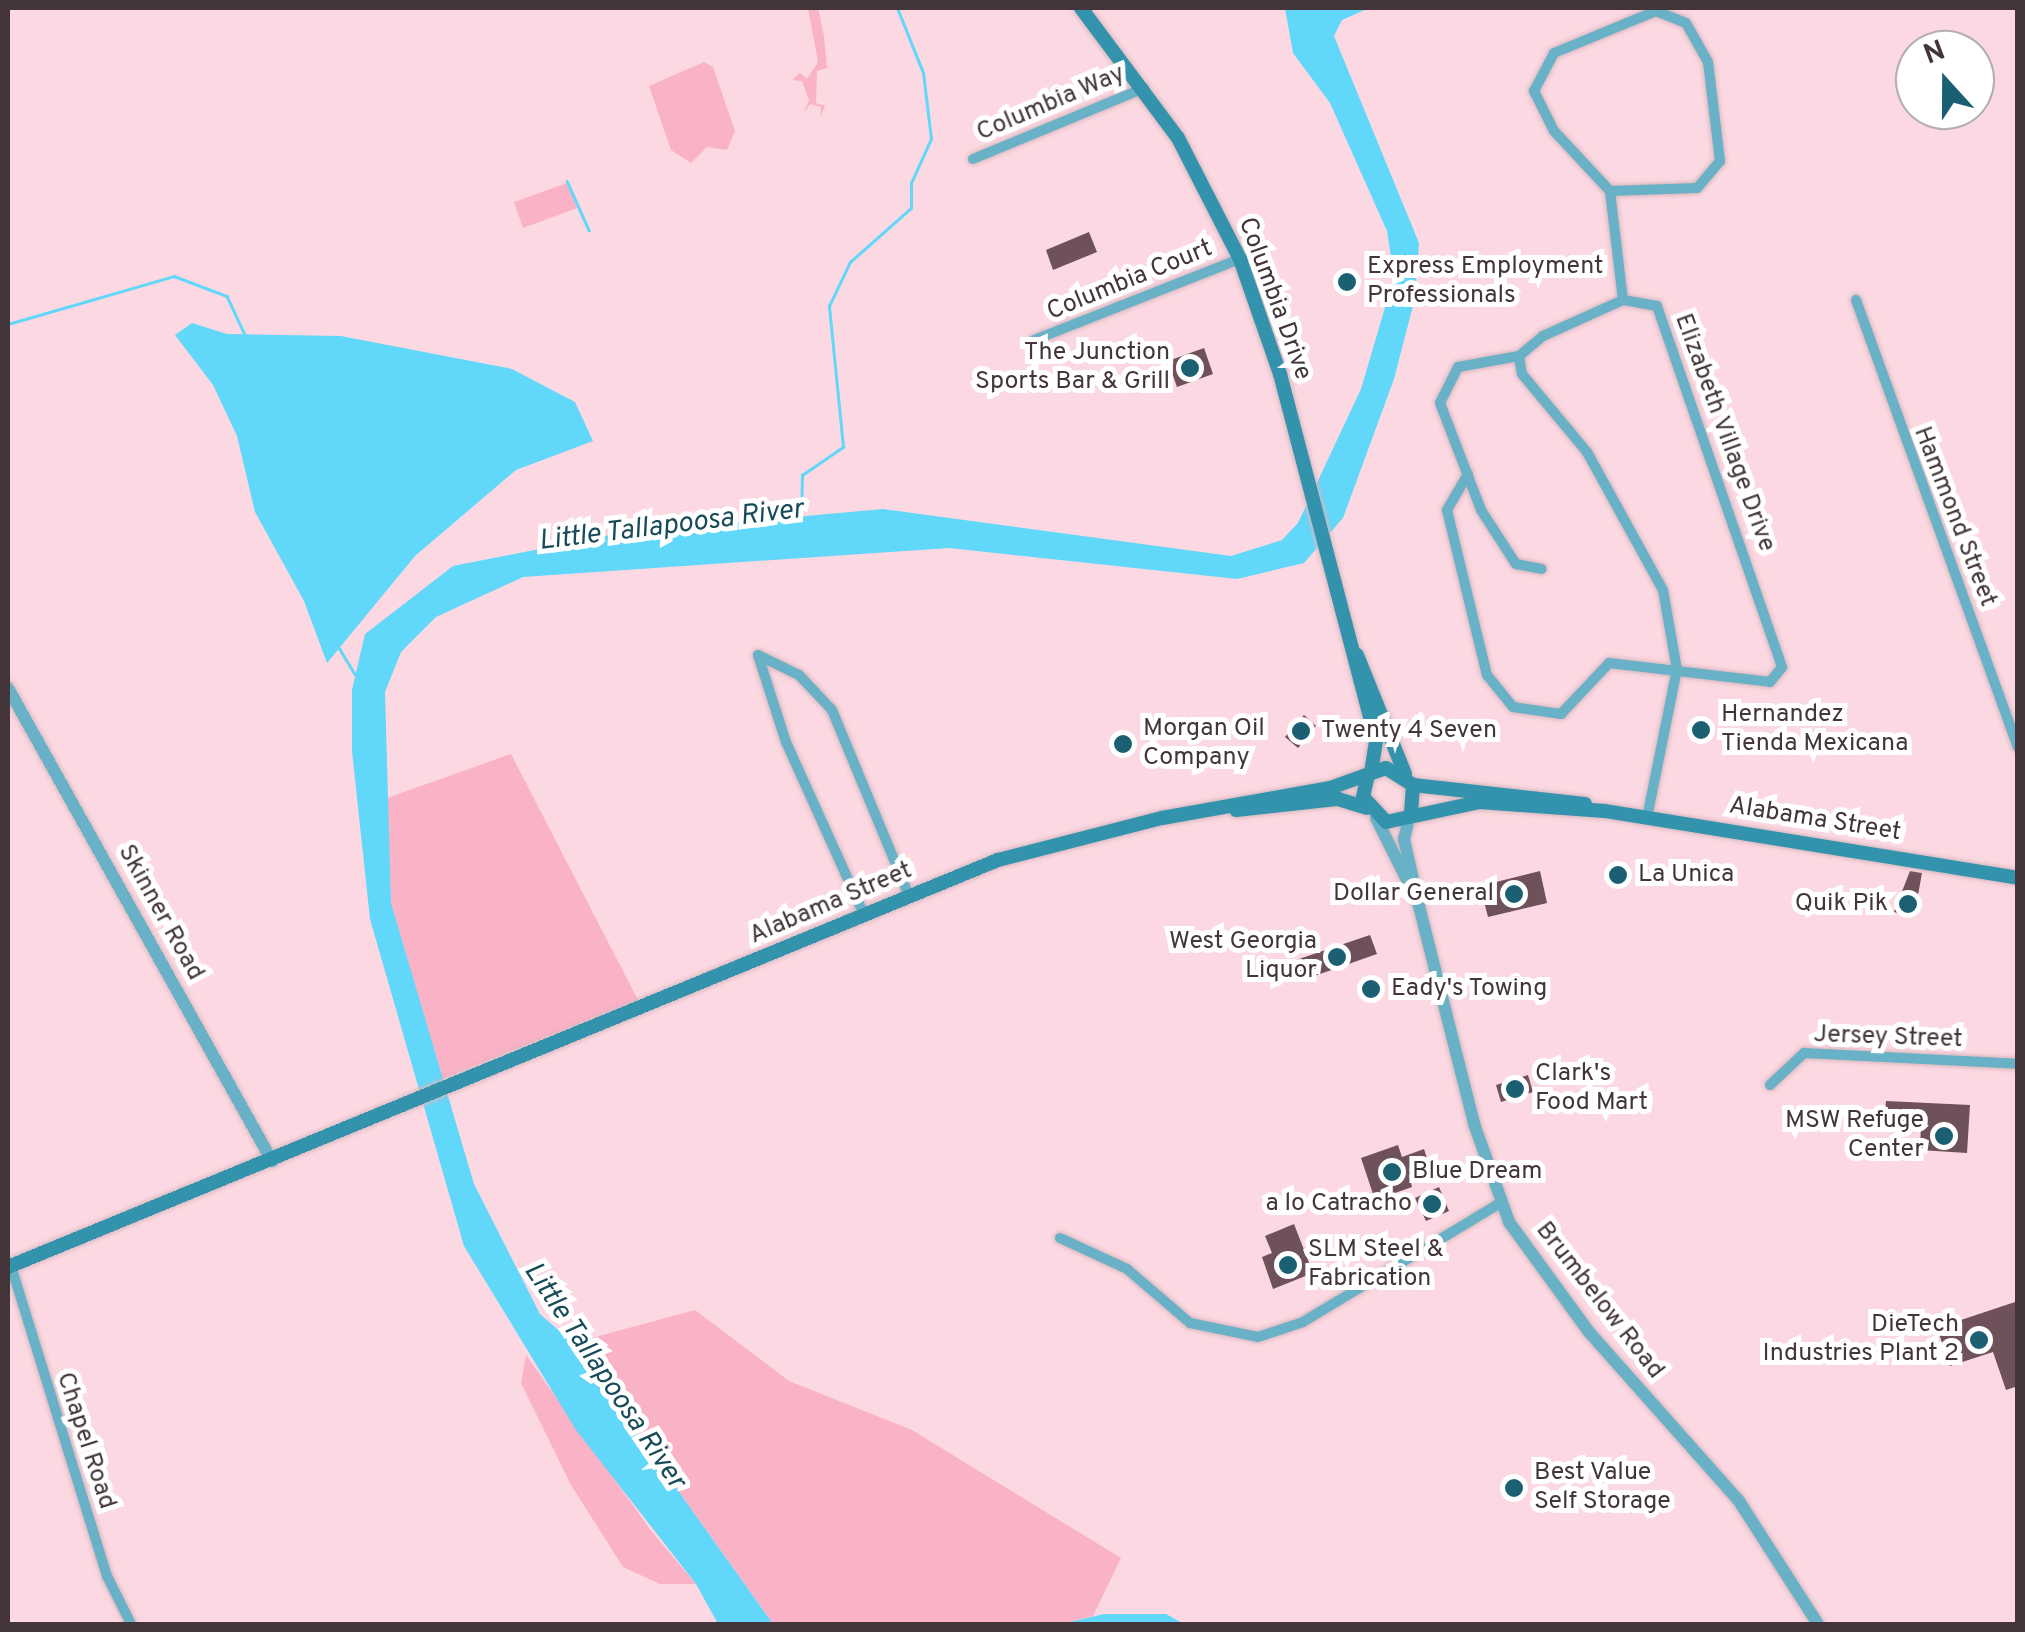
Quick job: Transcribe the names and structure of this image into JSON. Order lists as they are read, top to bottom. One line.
{"streets":{"main road":["Columbia Drive","Alabama Street"],"street":["Columbia Way","Columbia Court","Elizabeth Village Drive","Hammond Street","Skinner Road","Jersey Street","Brumbelow Road","Chapel Road"]},"crossings":[["Columbia Way","Columbia Drive"],["Columbia Court","Columbia Drive"],["Columbia Drive","Alabama Street"],["Columbia Drive","Brumbelow Road"],["Alabama Street","Skinner Road"],["Alabama Street","Brumbelow Road"],["Alabama Street","Chapel Road"]],"water":["Little Tallapoosa River"],"places":["Express Employment Professionals","The Junction Sports Bar & Grill","Hernandez Tienda Mexicana","Twenty 4 Seven","Morgan Oil Company","La Unica","Dollar General","Quik Pik","West Georgia Liquor","Eady's Towing","Clark's Food Mart","MSW Refuge Center","Blue Dream","a lo Catracho","SLM Steel & Fabrication","DieTech Industries Plant 2","Best Value Self Storage"],"north":"top"}
